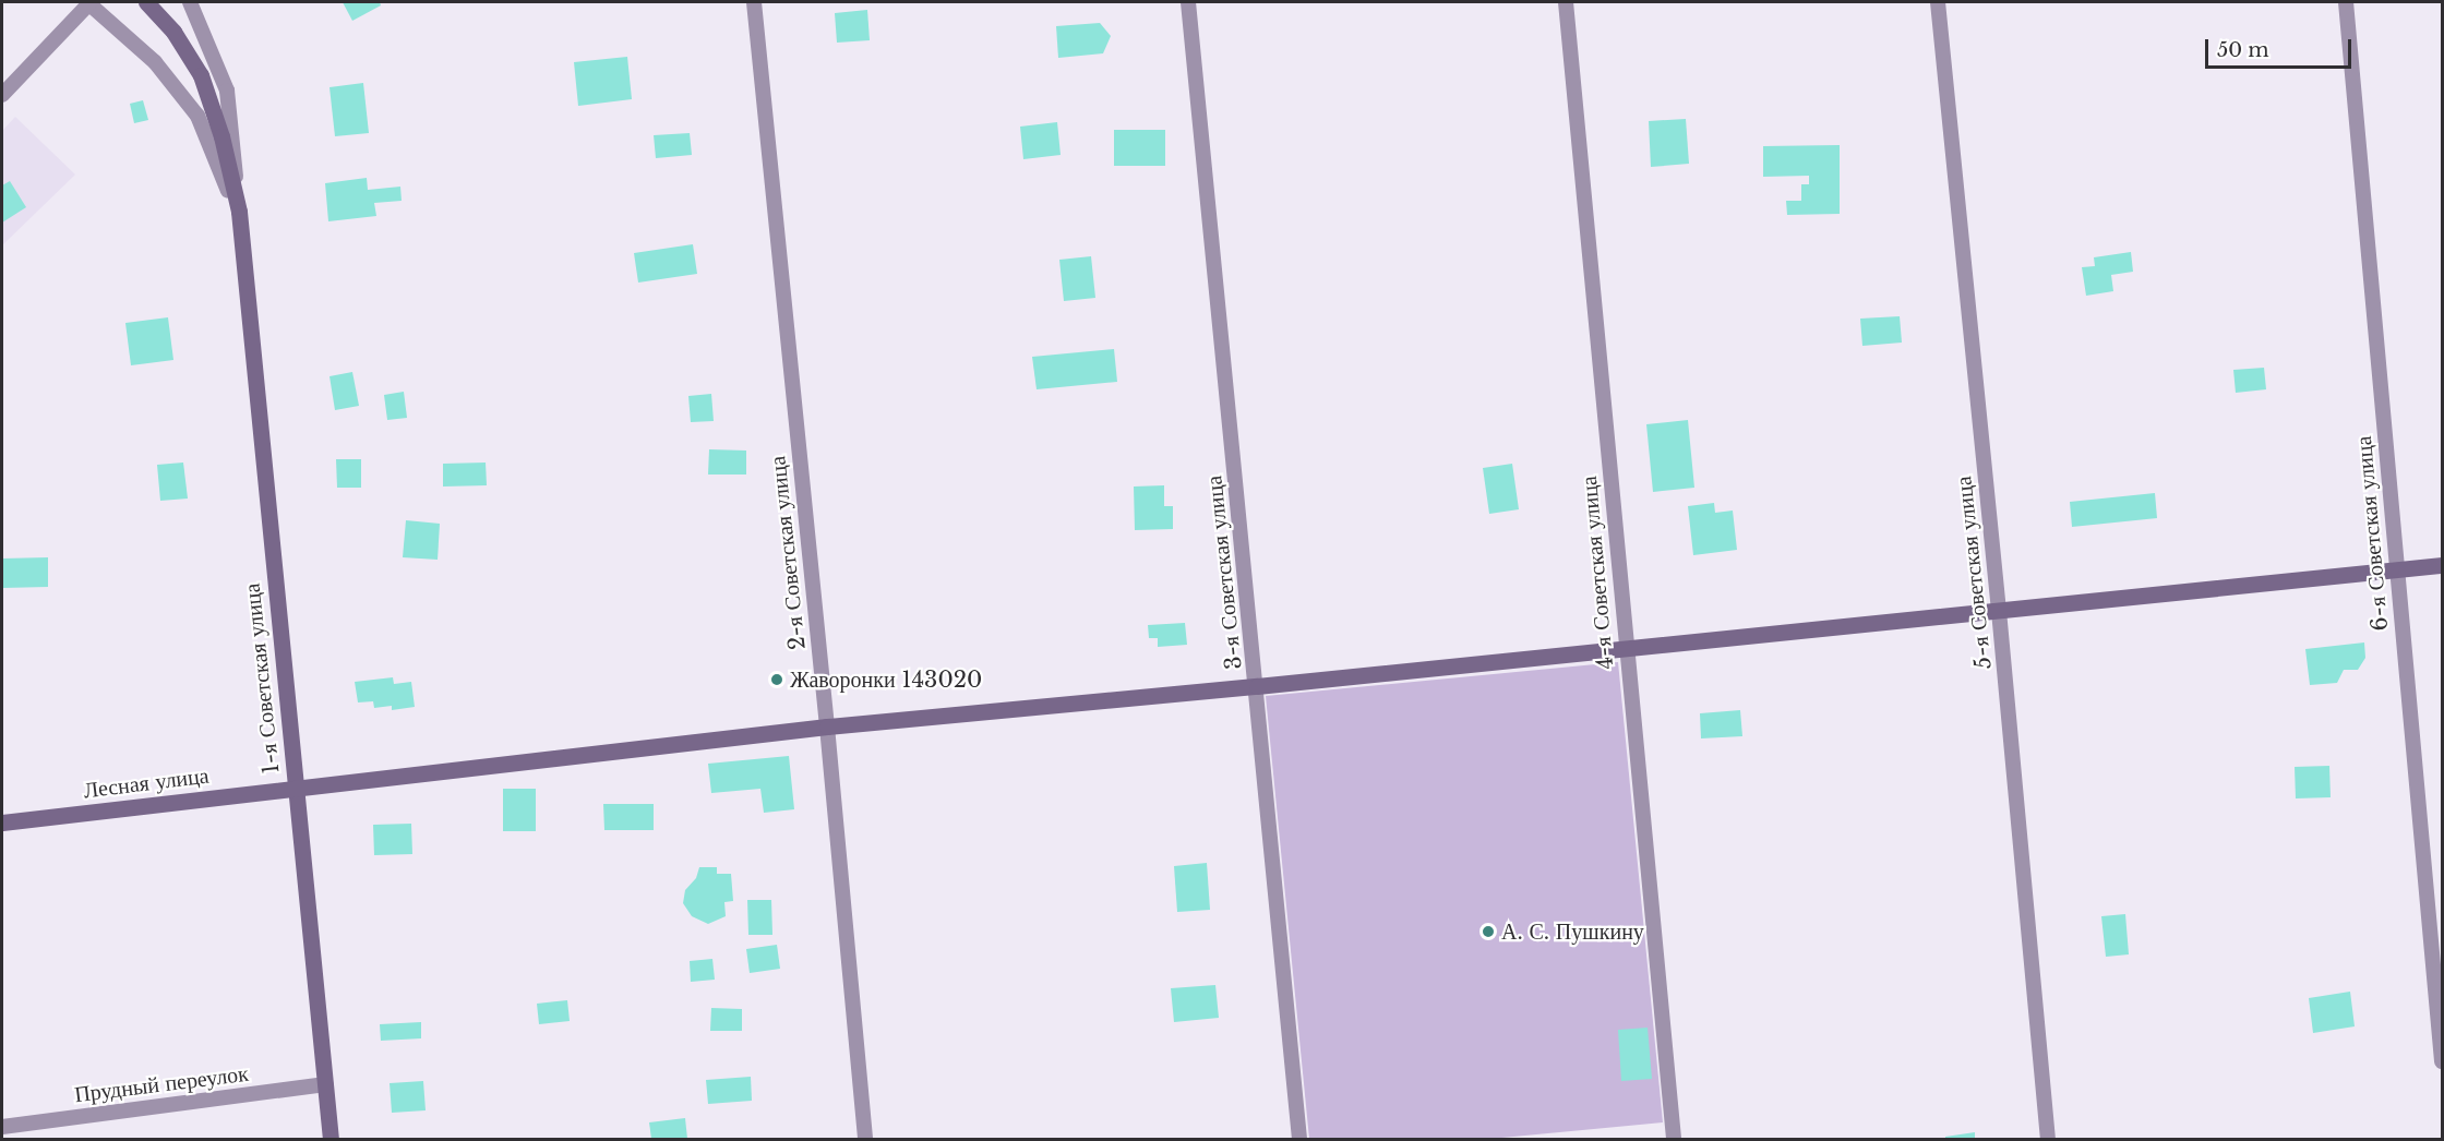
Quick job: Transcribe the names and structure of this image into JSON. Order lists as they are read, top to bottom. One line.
{"streets":{"street":["6-я Советская улица","2-я Советская улица","3-я Советская улица","4-я Советская улица","5-я Советская улица","1-я Советская улица","Лесная улица","Прудный переулок"]},"crossings":[["6-я Советская улица","Лесная улица"],["2-я Советская улица","Лесная улица"],["3-я Советская улица","Лесная улица"],["4-я Советская улица","Лесная улица"],["5-я Советская улица","Лесная улица"],["1-я Советская улица","Лесная улица"],["1-я Советская улица","Прудный переулок"]],"places":["Жаворонки 143020","А. С. Пушкину"],"scale_bar":"50 m"}
